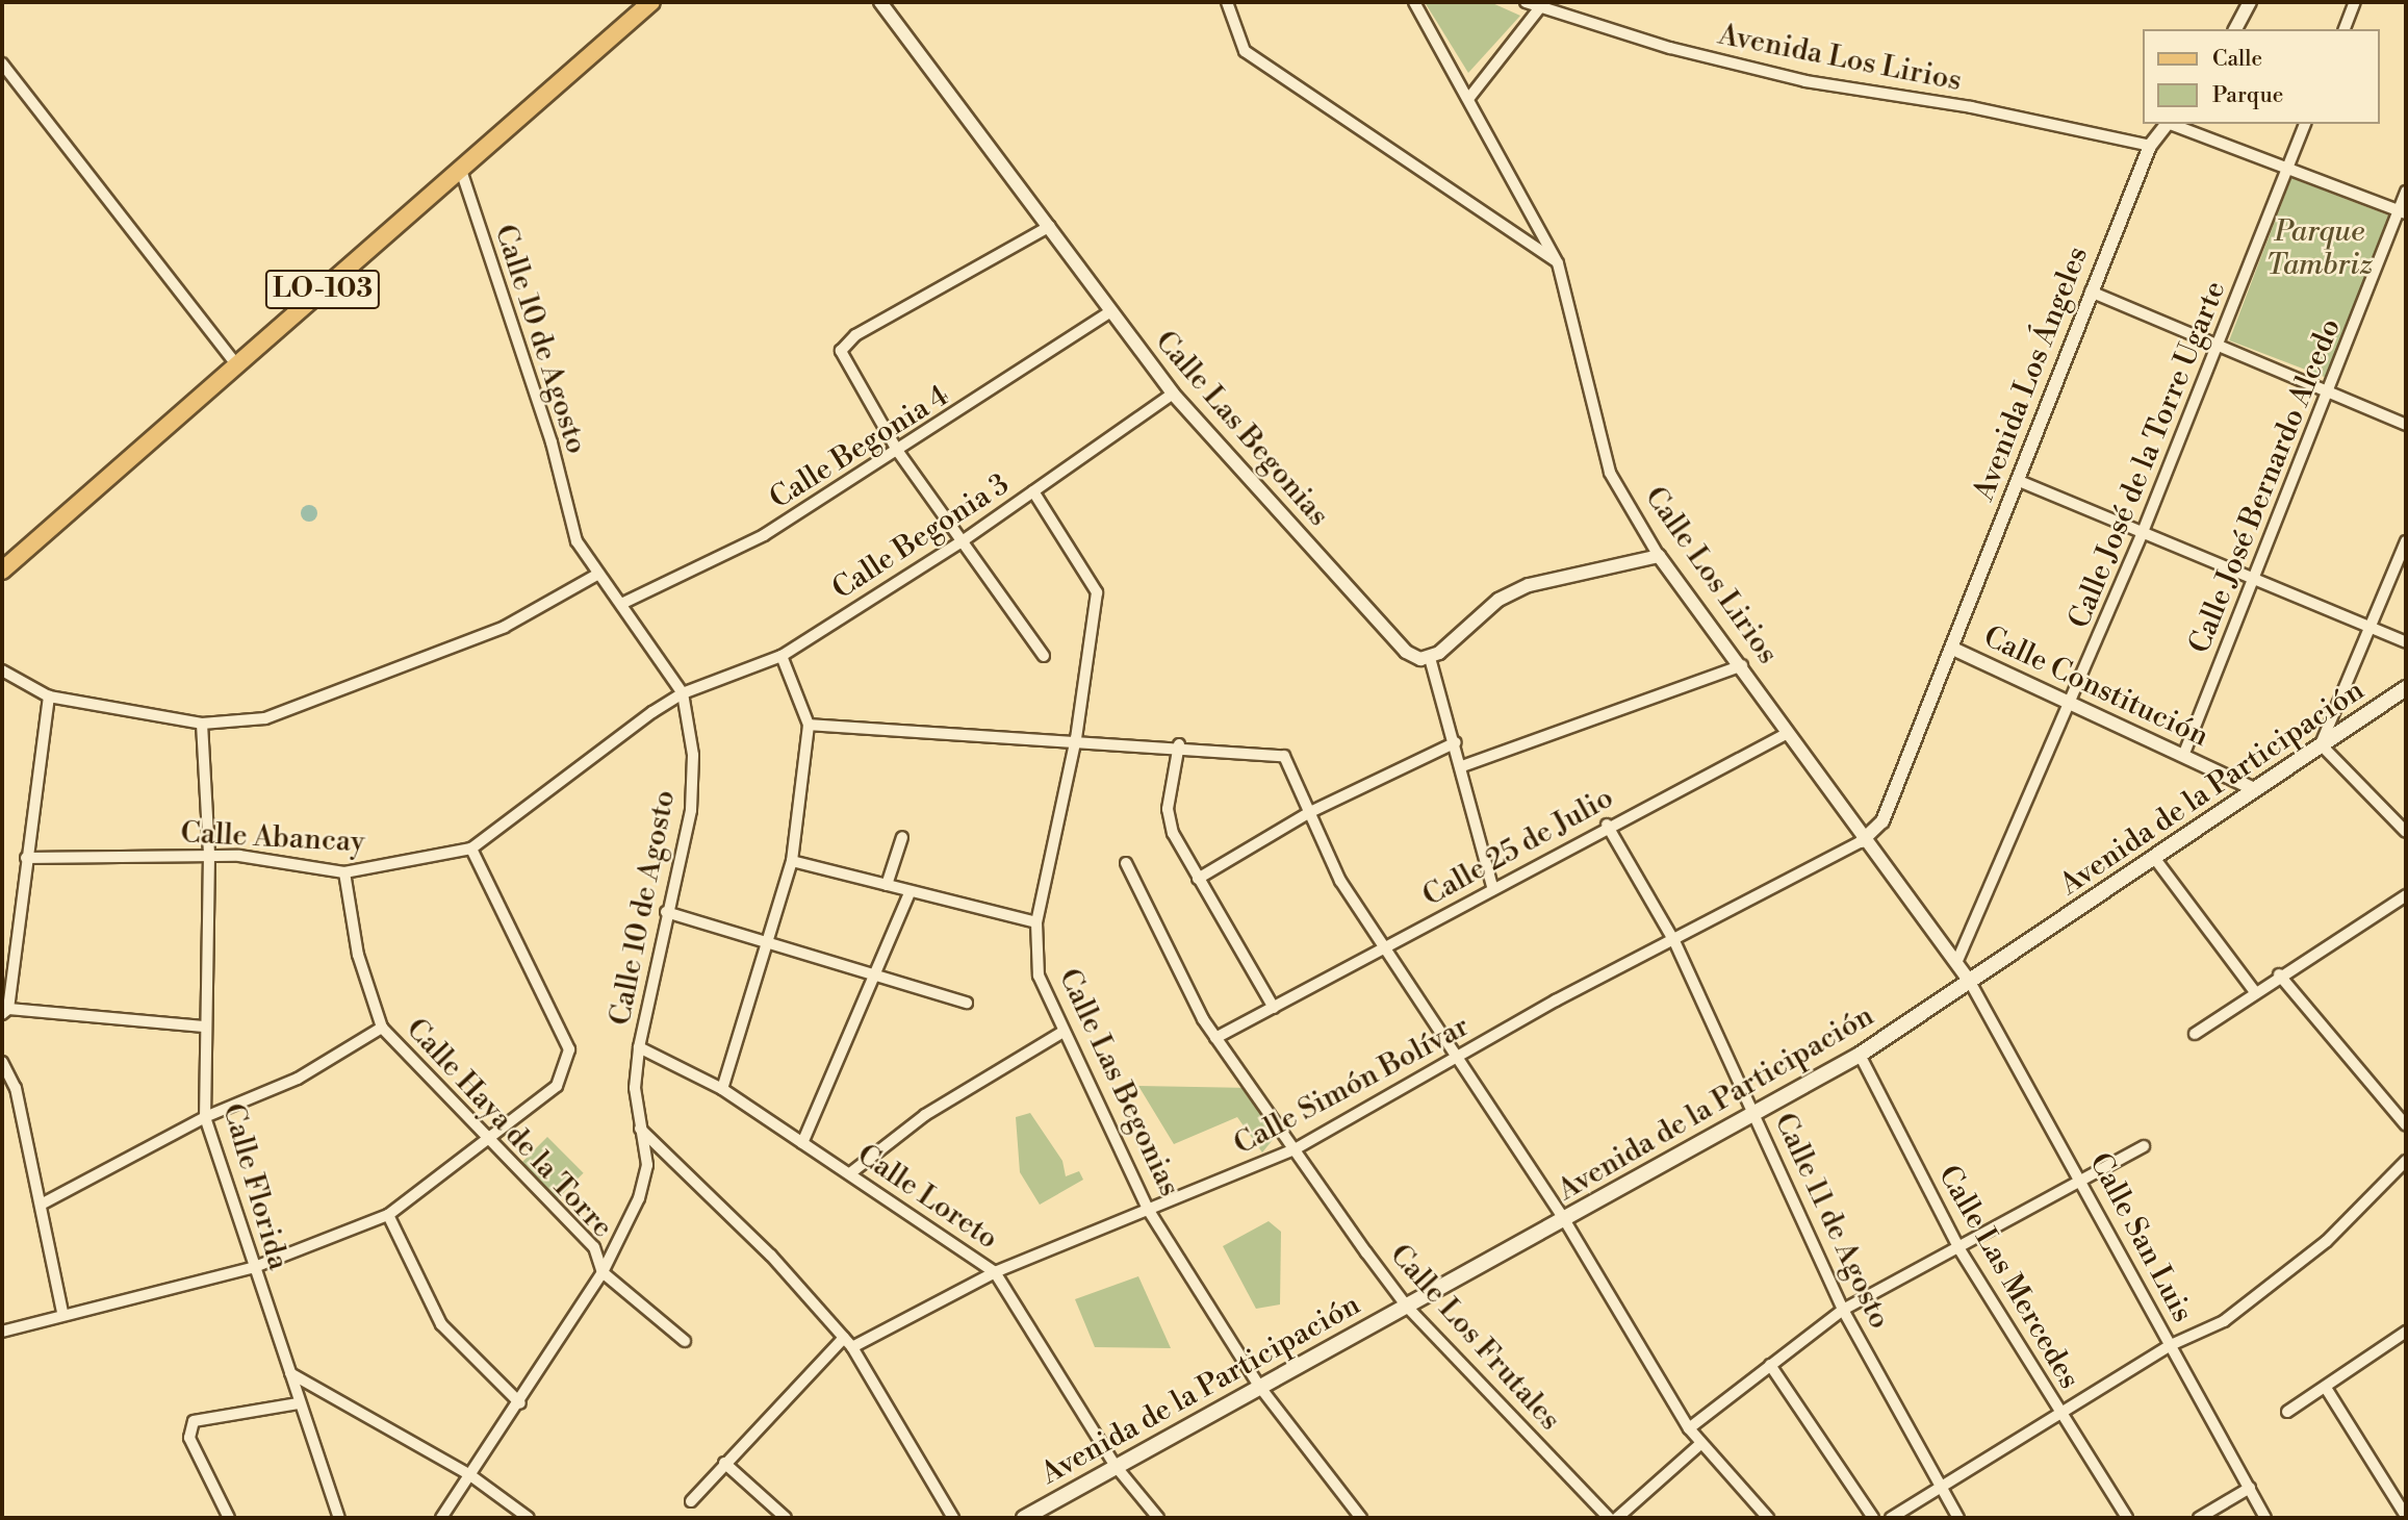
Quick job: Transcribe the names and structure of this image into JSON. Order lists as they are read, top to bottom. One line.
{"streets":{"main road":["LO-103","Avenida de la Participación"],"street":["Avenida Los Lirios","Calle 10 de Agosto","Avenida Los Ángeles","Calle Las Begonias","Calle Begonia 4","Calle José de la Torre Ugarte","Calle José Bernardo Alcedo","Calle Begonia 3","Calle Los Lirios","Calle Constitución","Calle Abancay","Calle 25 de Julio","Calle Simón Bolívar","Calle Haya de la Torre","Calle Florida","Calle Loreto","Calle 11 de Agosto","Calle San Luis","Calle Las Mercedes","Calle Los Frutales"]},"crossings":[["Avenida Los Lirios","Avenida Los Ángeles"],["LO-103","Calle 10 de Agosto"],["Calle 10 de Agosto","Calle Begonia 4"],["Calle 10 de Agosto","Calle Begonia 3"],["Calle 10 de Agosto","Calle Abancay"],["Calle 10 de Agosto","Calle Haya de la Torre"],["Calle 10 de Agosto","Calle Loreto"],["Avenida Los Ángeles","Calle Los Lirios"],["Avenida Los Ángeles","Calle Constitución"],["Avenida Los Ángeles","Calle Simón Bolívar"],["Calle Las Begonias","Calle Begonia 4"],["Calle Las Begonias","Calle Begonia 3"],["Calle Las Begonias","Avenida de la Participación"],["Calle Las Begonias","Calle Simón Bolívar"],["Calle José de la Torre Ugarte","Calle Los Lirios"],["Calle José de la Torre Ugarte","Calle Constitución"],["Calle José Bernardo Alcedo","Calle Constitución"],["Calle Begonia 3","Calle Abancay"],["Calle Los Lirios","Avenida de la Participación"],["Calle Los Lirios","Calle 25 de Julio"],["Calle Los Lirios","Calle Simón Bolívar"],["Calle Los Lirios","Calle San Luis"],["Calle Constitución","Avenida de la Participación"],["Avenida de la Participación","Calle Loreto"],["Avenida de la Participación","Calle 11 de Agosto"],["Avenida de la Participación","Calle San Luis"],["Avenida de la Participación","Calle Las Mercedes"],["Avenida de la Participación","Calle Los Frutales"],["Calle Abancay","Calle Haya de la Torre"],["Calle Abancay","Calle Florida"],["Calle 25 de Julio","Calle 11 de Agosto"],["Calle 25 de Julio","Calle Los Frutales"],["Calle Simón Bolívar","Calle Loreto"],["Calle Simón Bolívar","Calle 11 de Agosto"],["Calle Simón Bolívar","Calle Los Frutales"]],"parks":["Parque Tambriz"],"legend":["Calle","Parque"]}
